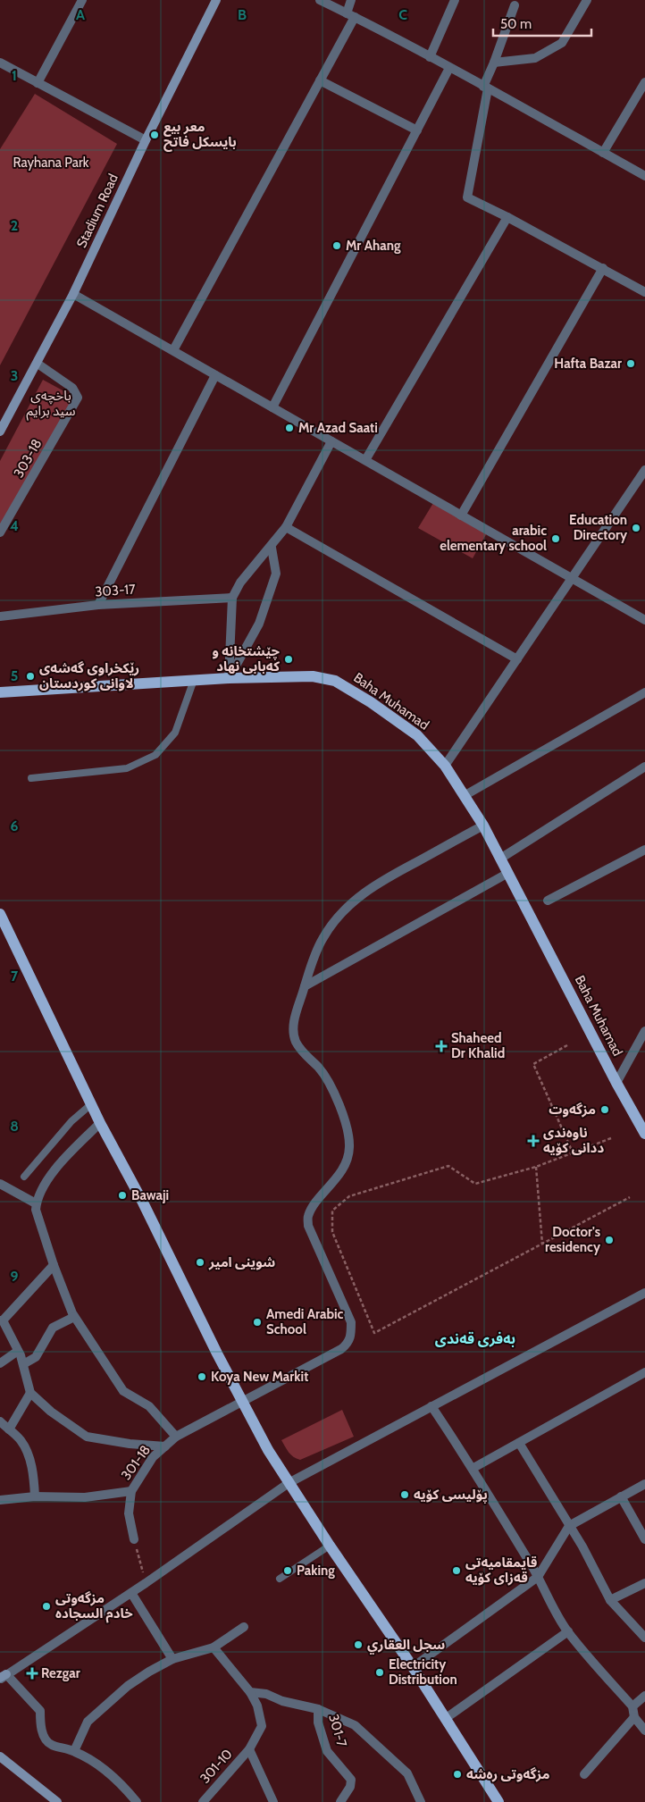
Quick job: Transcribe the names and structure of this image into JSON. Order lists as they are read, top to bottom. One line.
{"streets":{"main road":["Stadium Road","Baha Muhamad"],"street":["303-18","303-17","301-18","301-7","301-10"]},"crossings":[["Stadium Road","303-18"],["Baha Muhamad","301-18"]],"districts":["بەفری قەندی"],"parks":["Rayhana Park","باخچه‌ی سید برایم"],"places":{"other":["معر بيع بايسكل فاتح","Mr Ahang","Hafta Bazar","Mr Azad Saati","Education Directory","arabic elementary school","چێشتخانە و کەبابی نھاد","رێكخراوی گه‌شه‌ی لاوانی كوردستان","مزگەوت","Bawaji","Doctor's residency","شوينى امير","Amedi Arabic School","Koya New Markit","پۆلیسی كۆیه‌","Paking","قایمقامیه‌تی قه‌زای كۆیه‌","مزگه‌وتی خادم السجاده","سجل العقاري","Electricity Distribution","مزگەوتی رەشە"],"health":["Shaheed Dr Khalid","ناوەندی ددانی کۆیە","Rezgar"]},"scale_bar":"50 m","grid":{"columns":["A","B","C"],"rows":["1","2","3","4","5","6","7","8","9"]}}
